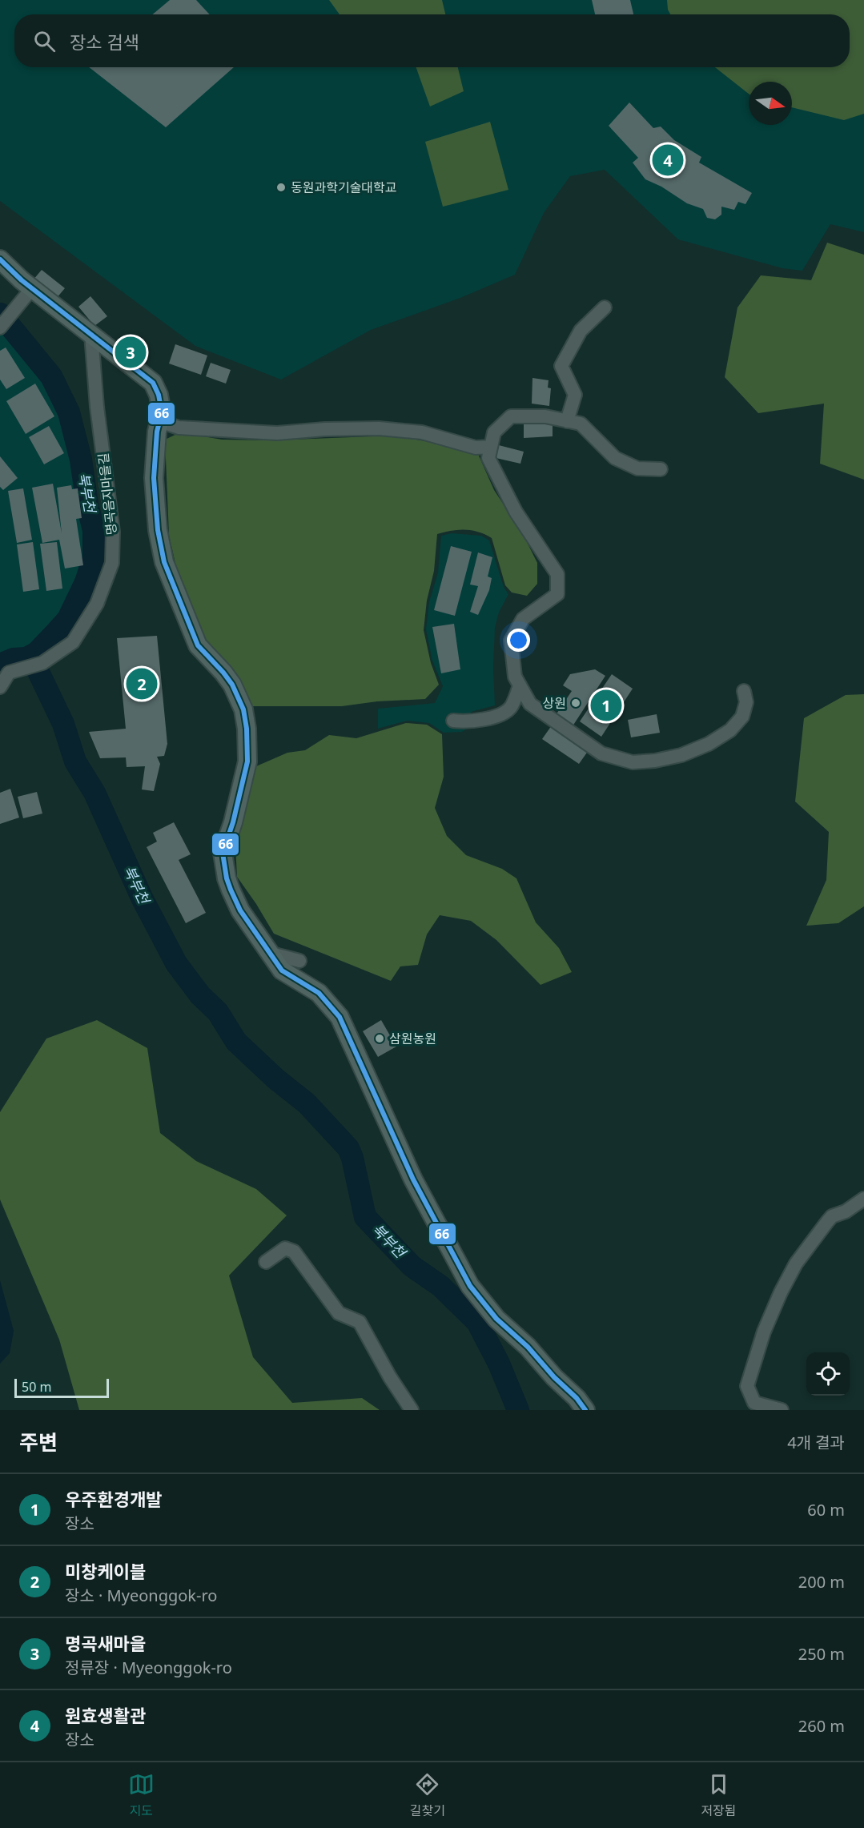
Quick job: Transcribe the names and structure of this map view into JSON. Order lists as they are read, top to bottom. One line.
{"streets":{"street":["명곡음지마을길"]},"water":["북부천"],"places":["동원과학기술대학교","상원","삼원농원"],"lines":["transit line 66"],"scale_bar":"50 m","north":"right","page":{"search":"장소 검색","pins":["4","3","2","1"],"scale":"50 m","heading":["주변","4개 결과"],"list":[{"mark":"1","name":"우주환경개발","note":"장소","value":"60 m"},{"mark":"2","name":"미창케이블","note":"장소 · Myeonggok-ro","value":"200 m"},{"mark":"3","name":"명곡새마을","note":"정류장 · Myeonggok-ro","value":"250 m"},{"mark":"4","name":"원효생활관","note":"장소","value":"260 m"}],"nav":["지도","길찾기","저장됨"]}}
